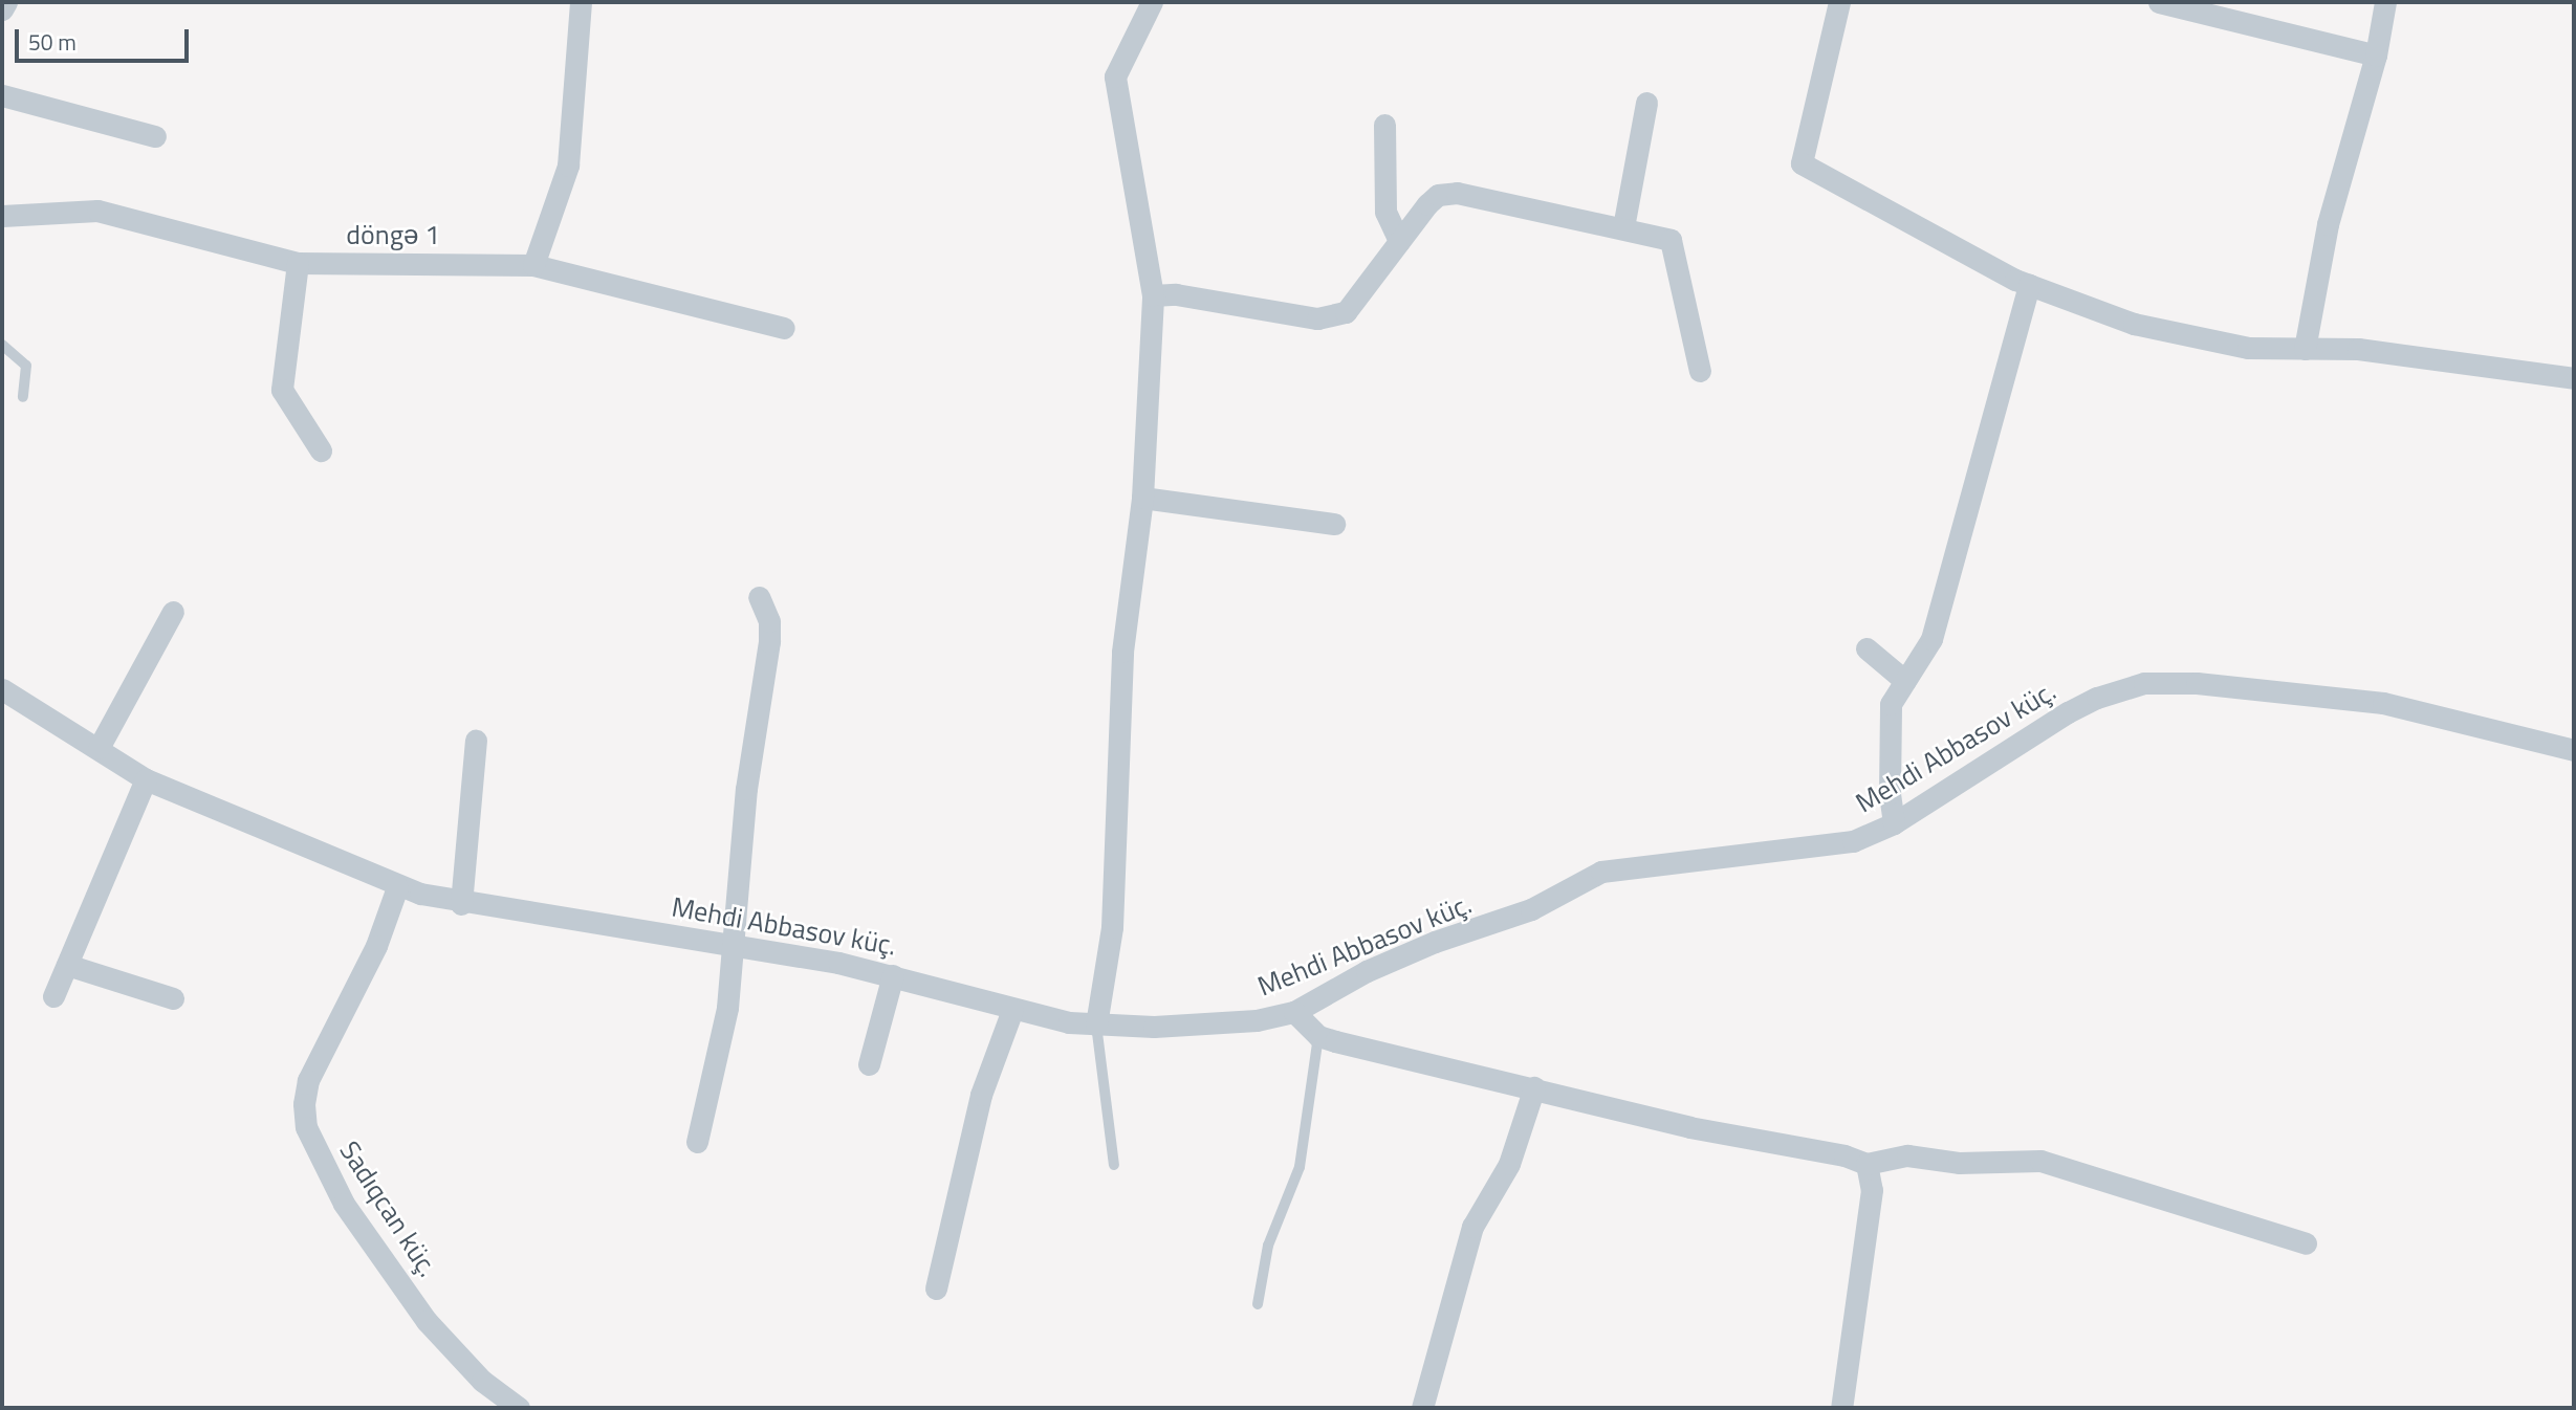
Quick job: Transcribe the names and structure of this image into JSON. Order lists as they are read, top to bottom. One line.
{"streets":{"street":["döngə 1","Mehdi Abbasov küç.","Sadıqcan küç."]},"crossings":[["Mehdi Abbasov küç.","Sadıqcan küç."]],"scale_bar":"50 m"}
